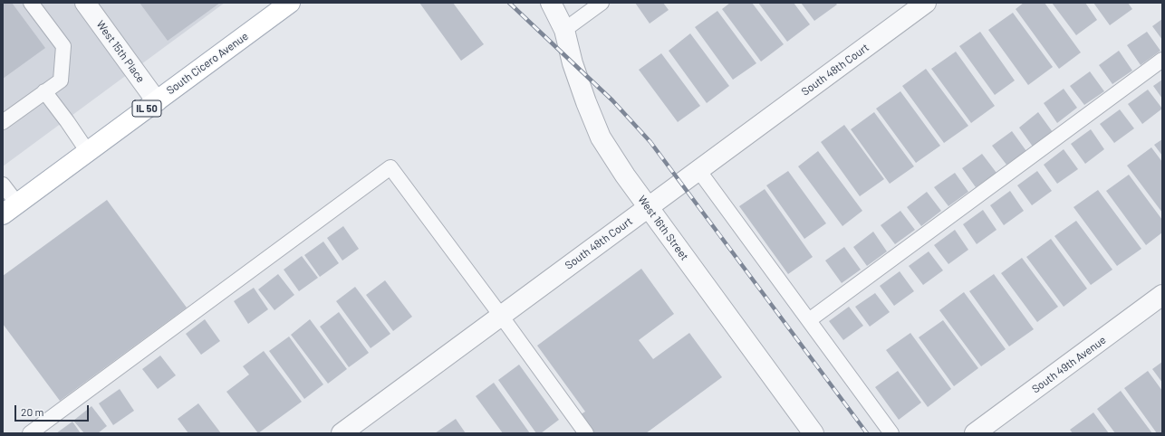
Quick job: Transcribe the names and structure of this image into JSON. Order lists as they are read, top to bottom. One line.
{"streets":{"main road":["South Cicero Avenue","IL 50"],"street":["West 15th Place","South 48th Court","West 16th Street","South 49th Avenue"]},"crossings":[["West 15th Place","South Cicero Avenue"],["South 48th Court","West 16th Street"]],"scale_bar":"20 m"}
